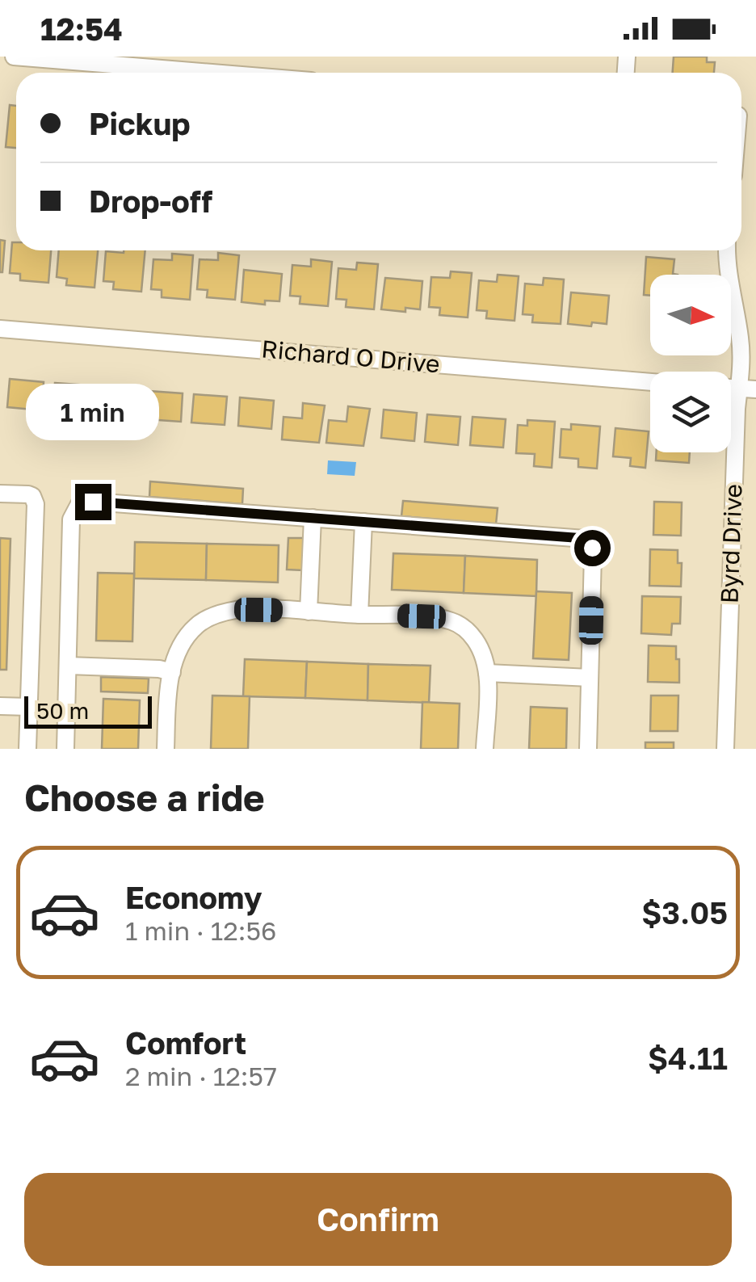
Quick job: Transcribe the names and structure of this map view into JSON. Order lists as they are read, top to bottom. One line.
{"streets":{"street":["Richard O Drive","Byrd Drive"]},"scale_bar":"50 m","north":"right","page":{"status":"12:54","banner":["Pickup","Drop-off"],"bubble":"1 min","scale":"50 m","heading":"Choose a ride","list":[{"name":"Economy","note":"1 min · 12:56","value":"$3.05"},{"name":"Comfort","note":"2 min · 12:57","value":"$4.11"}],"buttons":"Confirm"}}
